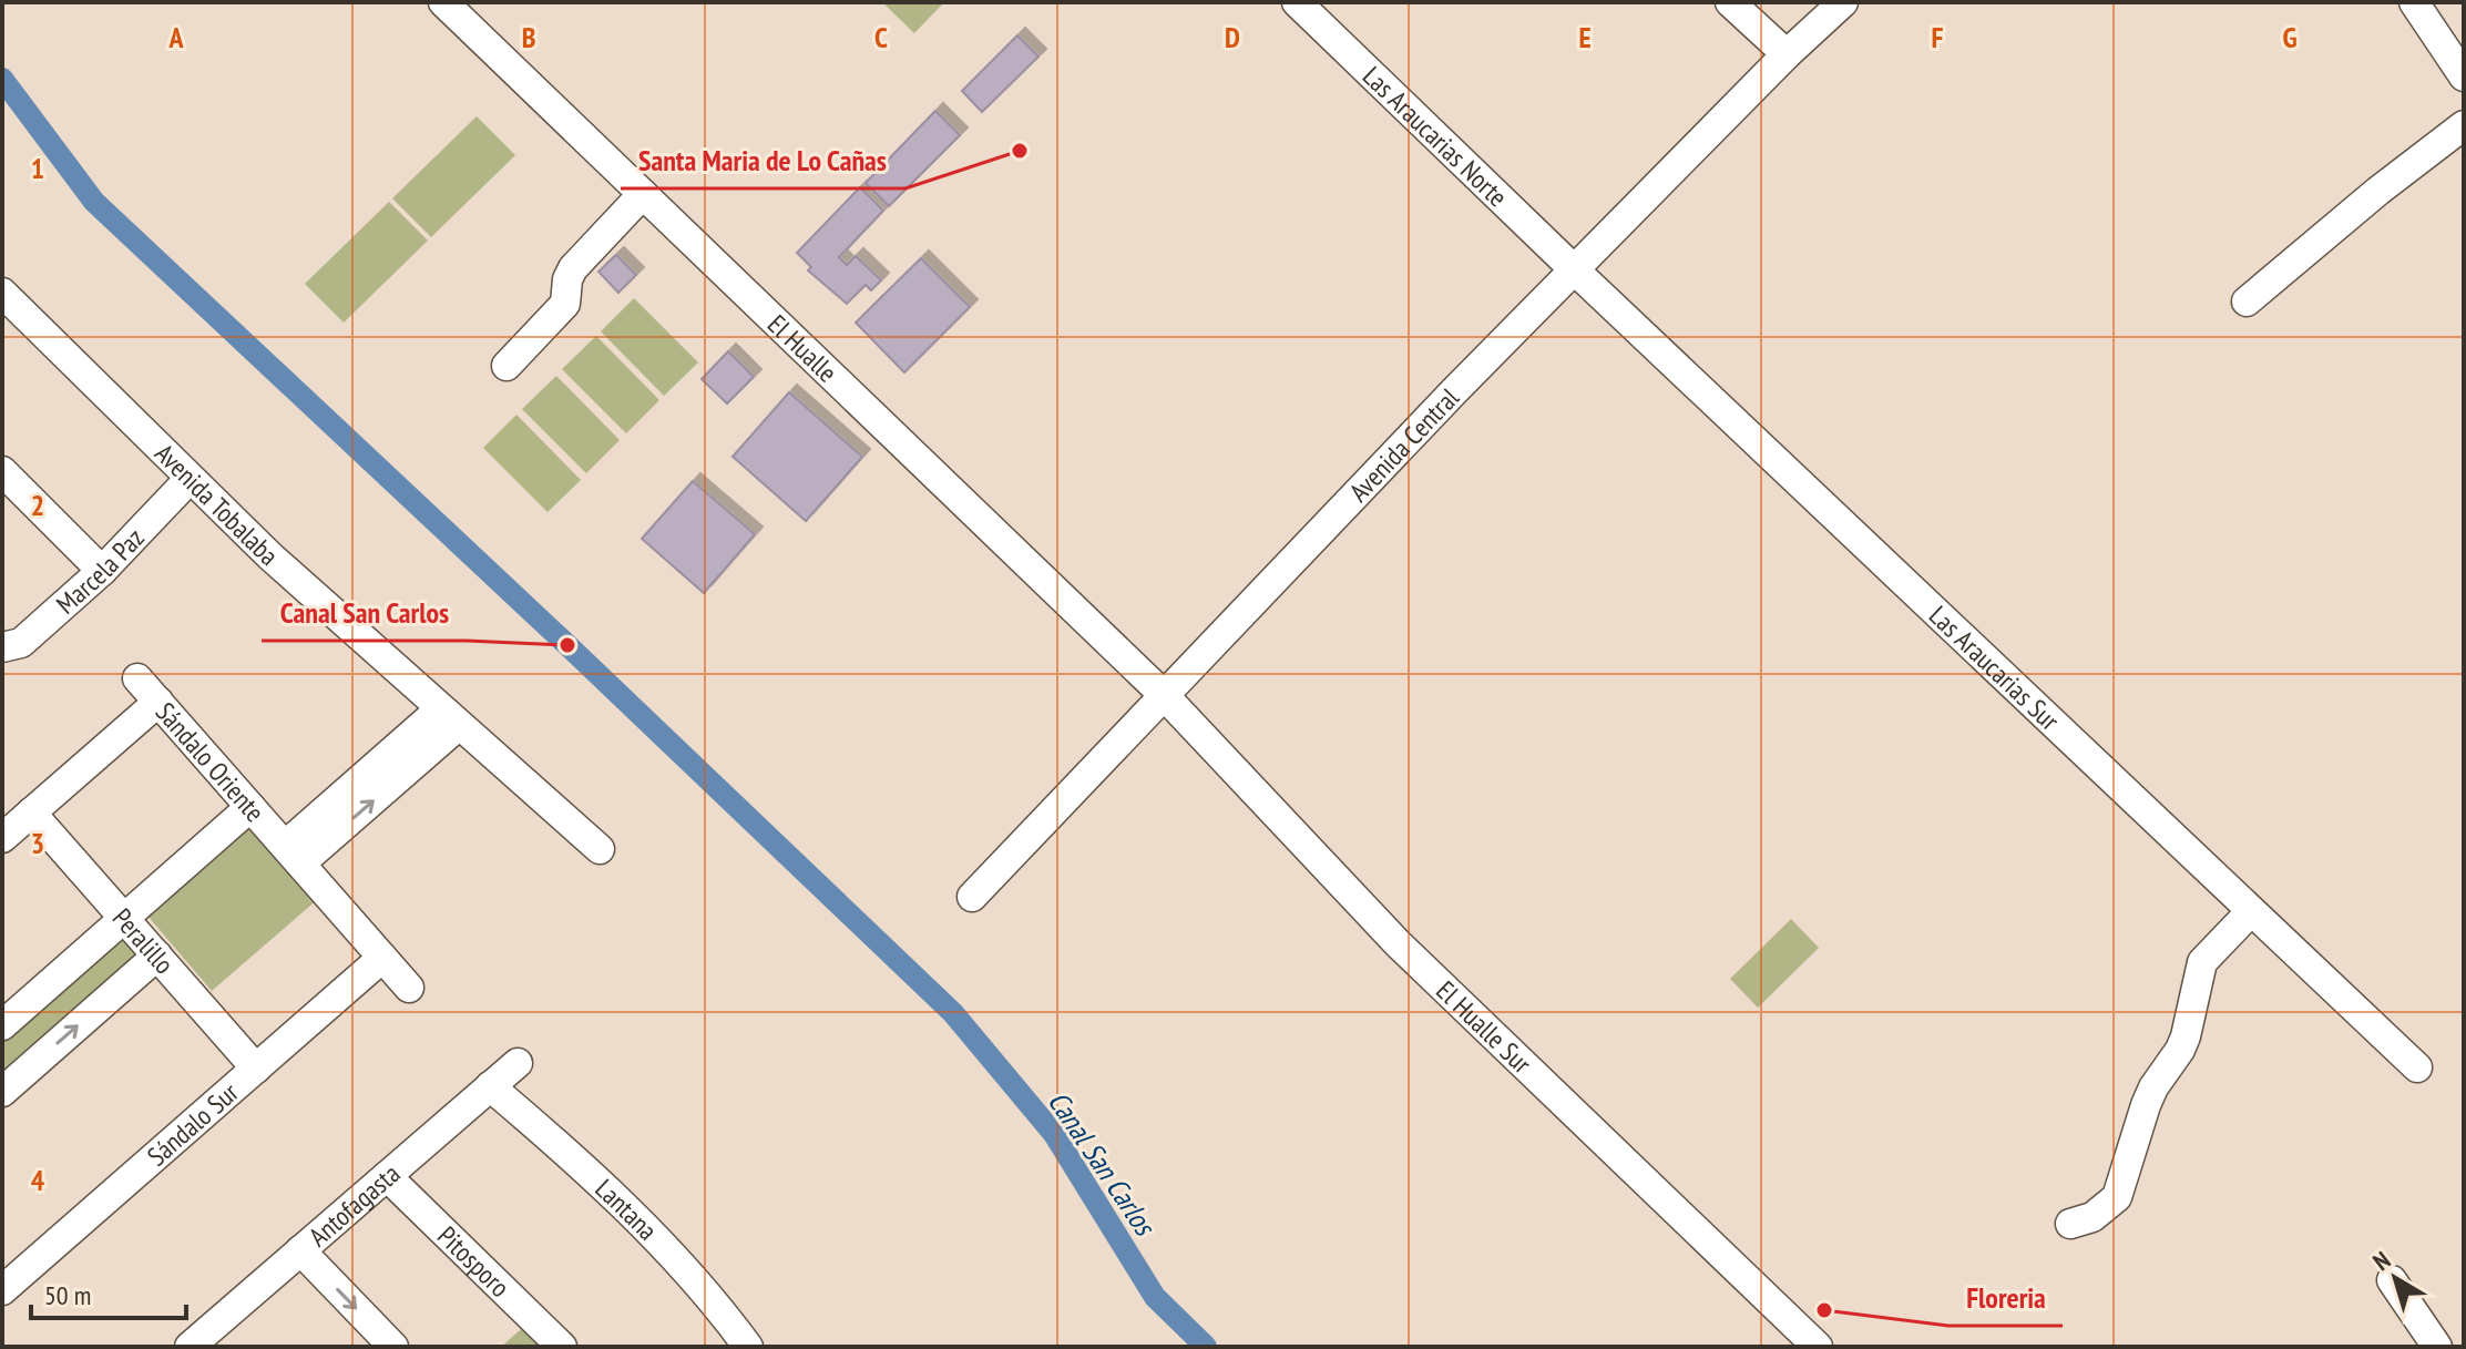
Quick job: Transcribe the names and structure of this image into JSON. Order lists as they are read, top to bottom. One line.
{"streets":{"street":["Las Araucarias Norte","El Hualle","Avenida Central","Avenida Tobalaba","Marcela Paz","Las Araucarias Sur","Sándalo Oriente","Peralillo","El Hualle Sur","Sándalo Sur","Antofagasta","Lantana","Pitosporo"]},"crossings":[["Las Araucarias Norte","Avenida Central"],["Las Araucarias Norte","Las Araucarias Sur"],["El Hualle","Avenida Central"],["El Hualle","El Hualle Sur"],["Avenida Central","Las Araucarias Sur"],["Avenida Central","El Hualle Sur"],["Avenida Tobalaba","Marcela Paz"],["Sándalo Oriente","Sándalo Sur"],["Peralillo","Sándalo Sur"],["Antofagasta","Lantana"],["Antofagasta","Pitosporo"]],"water":["Canal San Carlos"],"places":["Santa Maria de Lo Cañas","Canal San Carlos","Floreria"],"scale_bar":"50 m","north":"top left","grid":{"columns":["A","B","C","D","E","F","G"],"rows":["1","2","3","4"]}}
